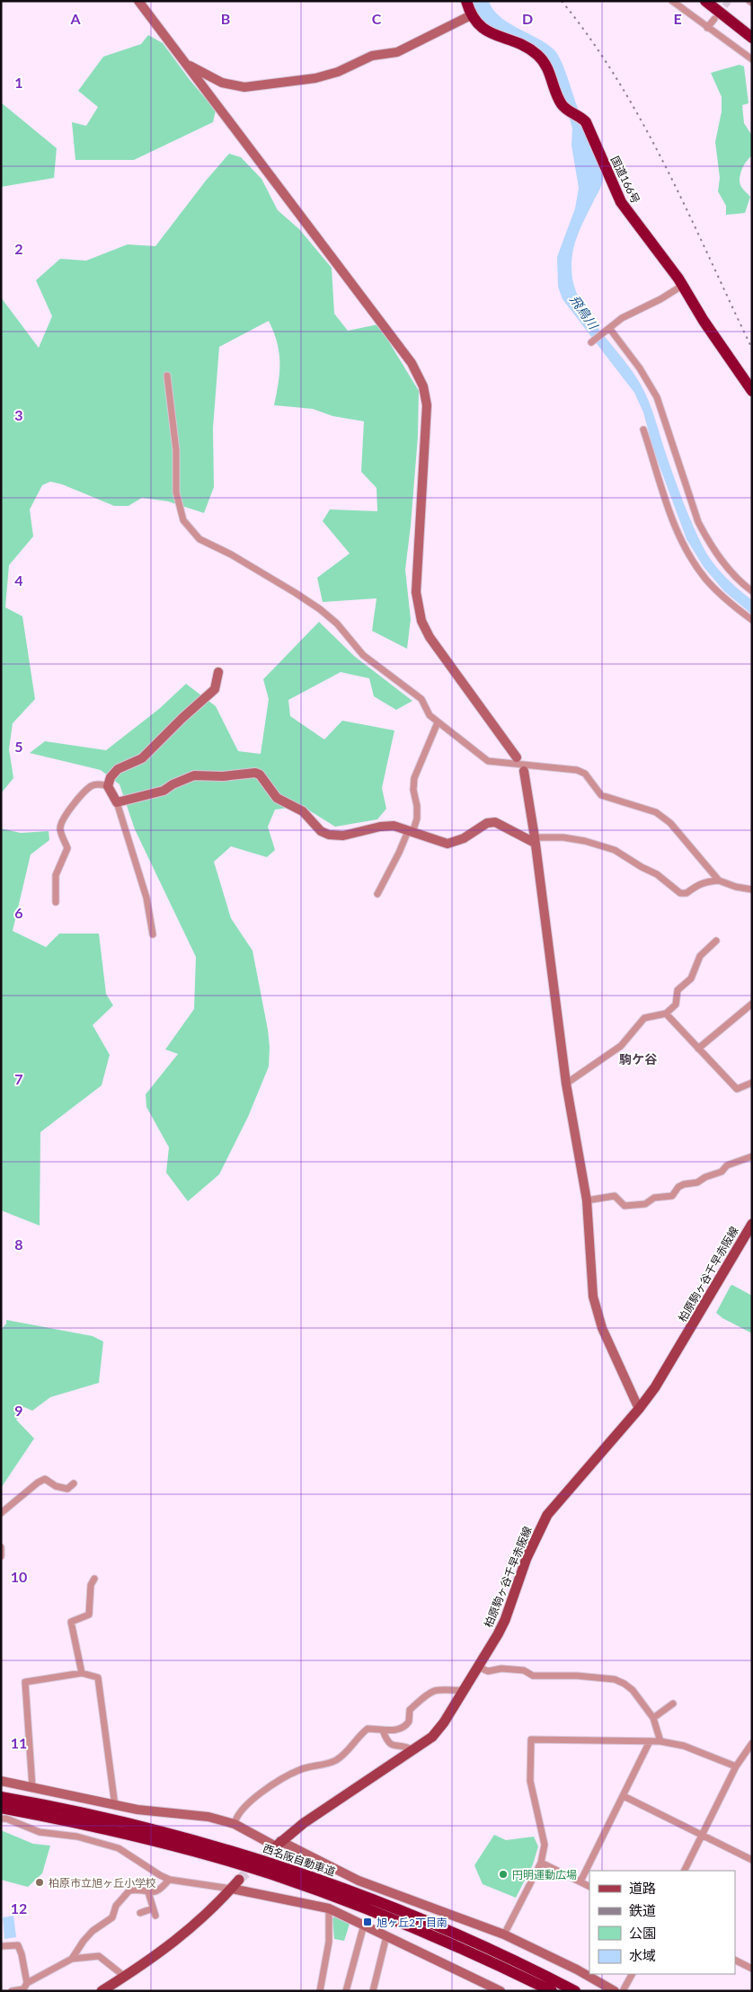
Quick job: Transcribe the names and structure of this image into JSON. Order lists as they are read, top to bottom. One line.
{"streets":{"highway":["国道166号","西名阪自動車道"],"main road":["柏原駒ヶ谷千早赤阪線"]},"districts":["駒ケ谷"],"water":["飛鳥川"],"places":{"other":["円明運動広場","柏原市立旭ヶ丘小学校"],"transit":["旭ヶ丘2丁目南"]},"legend":["道路","鉄道","公園","水域"],"grid":{"columns":["A","B","C","D","E"],"rows":["1","2","3","4","5","6","7","8","9","10","11","12"]}}
